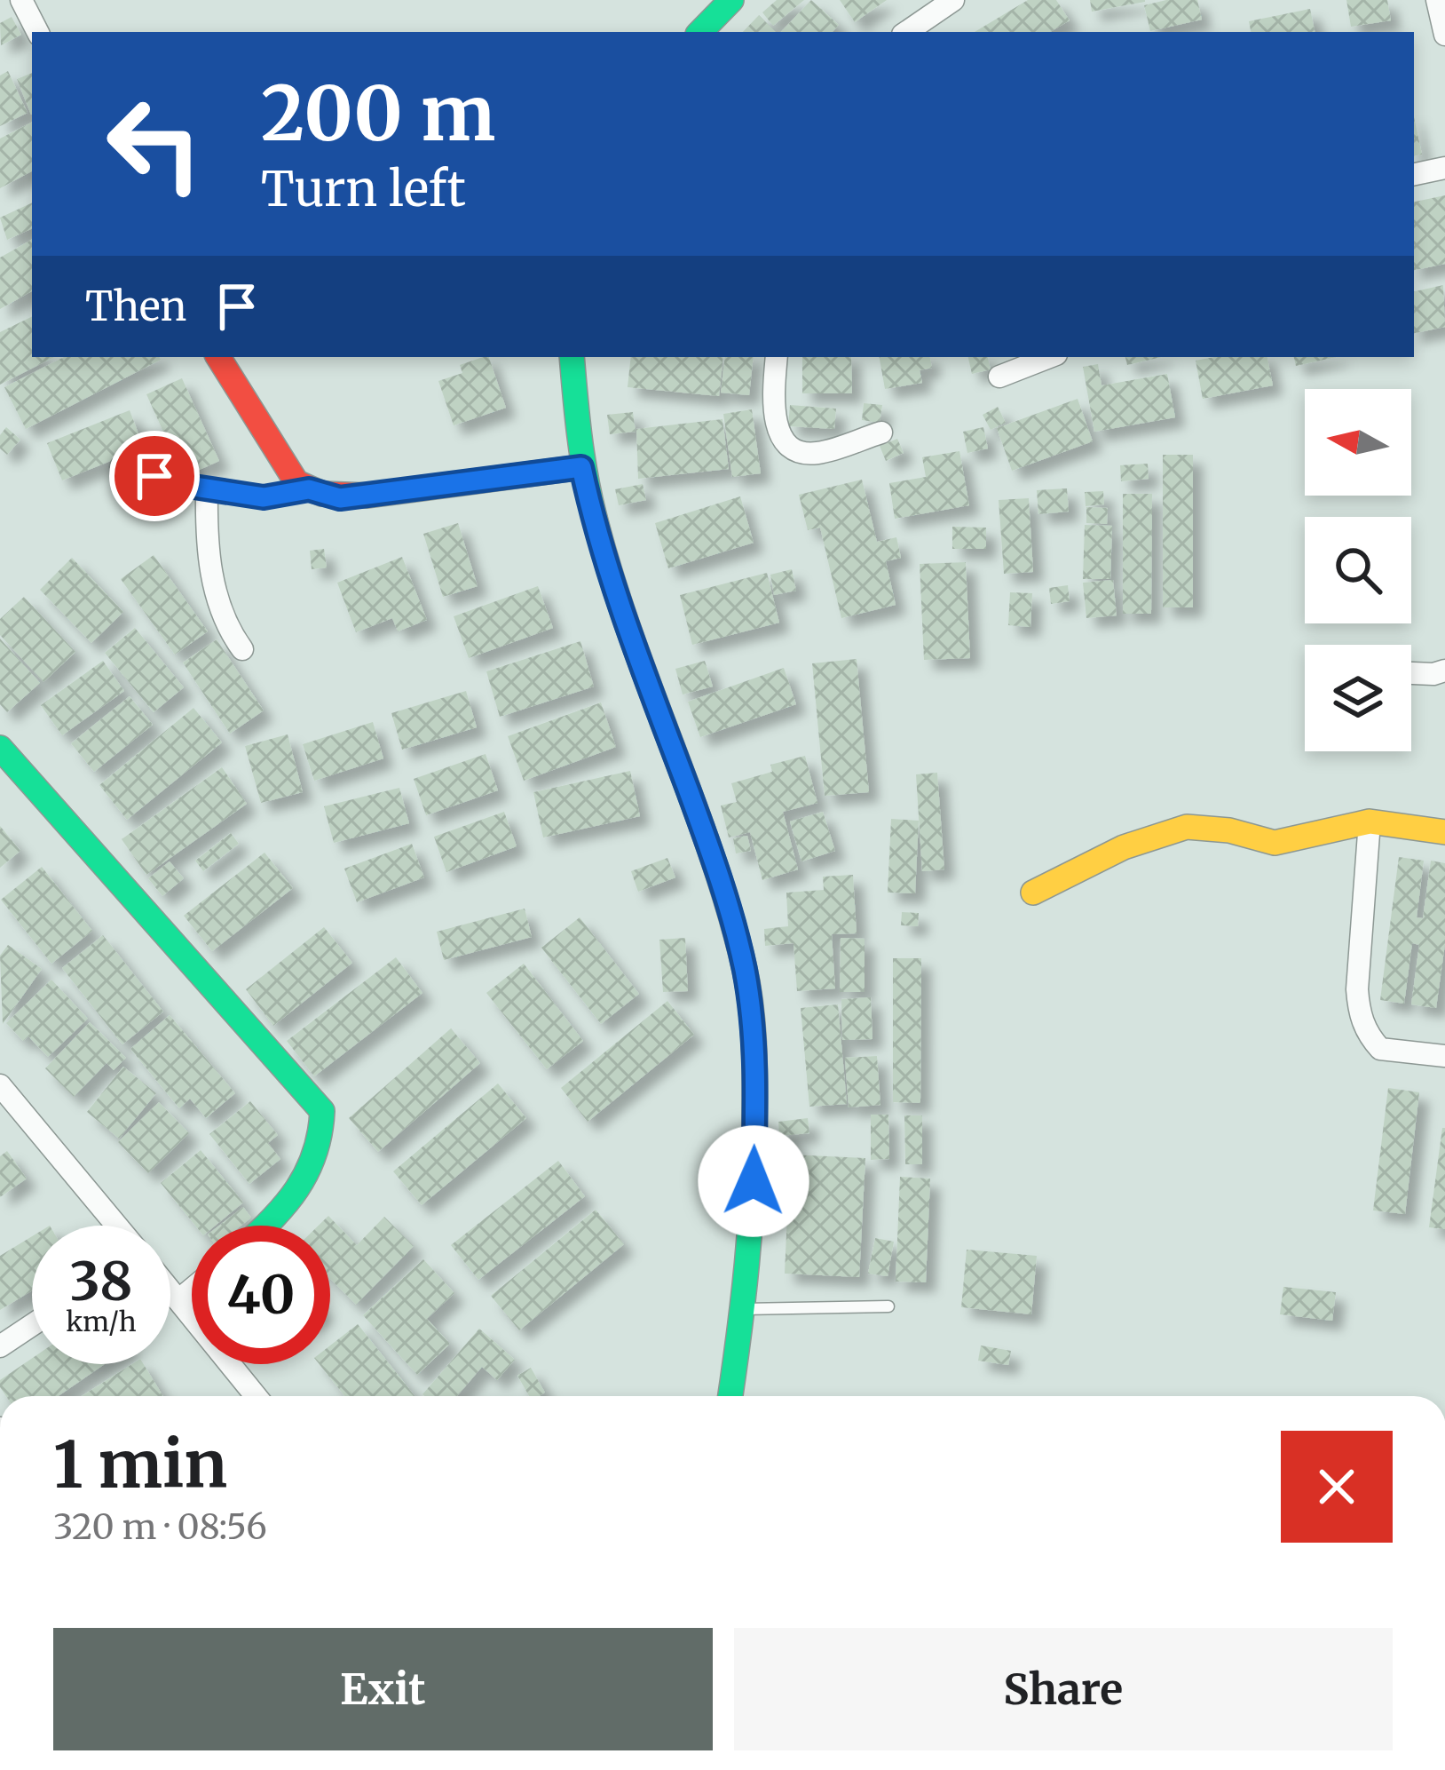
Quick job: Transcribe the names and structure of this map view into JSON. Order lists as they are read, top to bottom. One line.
{"north":"left","page":{"turn":["200 m","Turn left"],"then":"Then","speed":"38 km/h","limit":"40","heading":["1 min","320 m · 08:56"],"buttons":["Exit","Share"]}}
